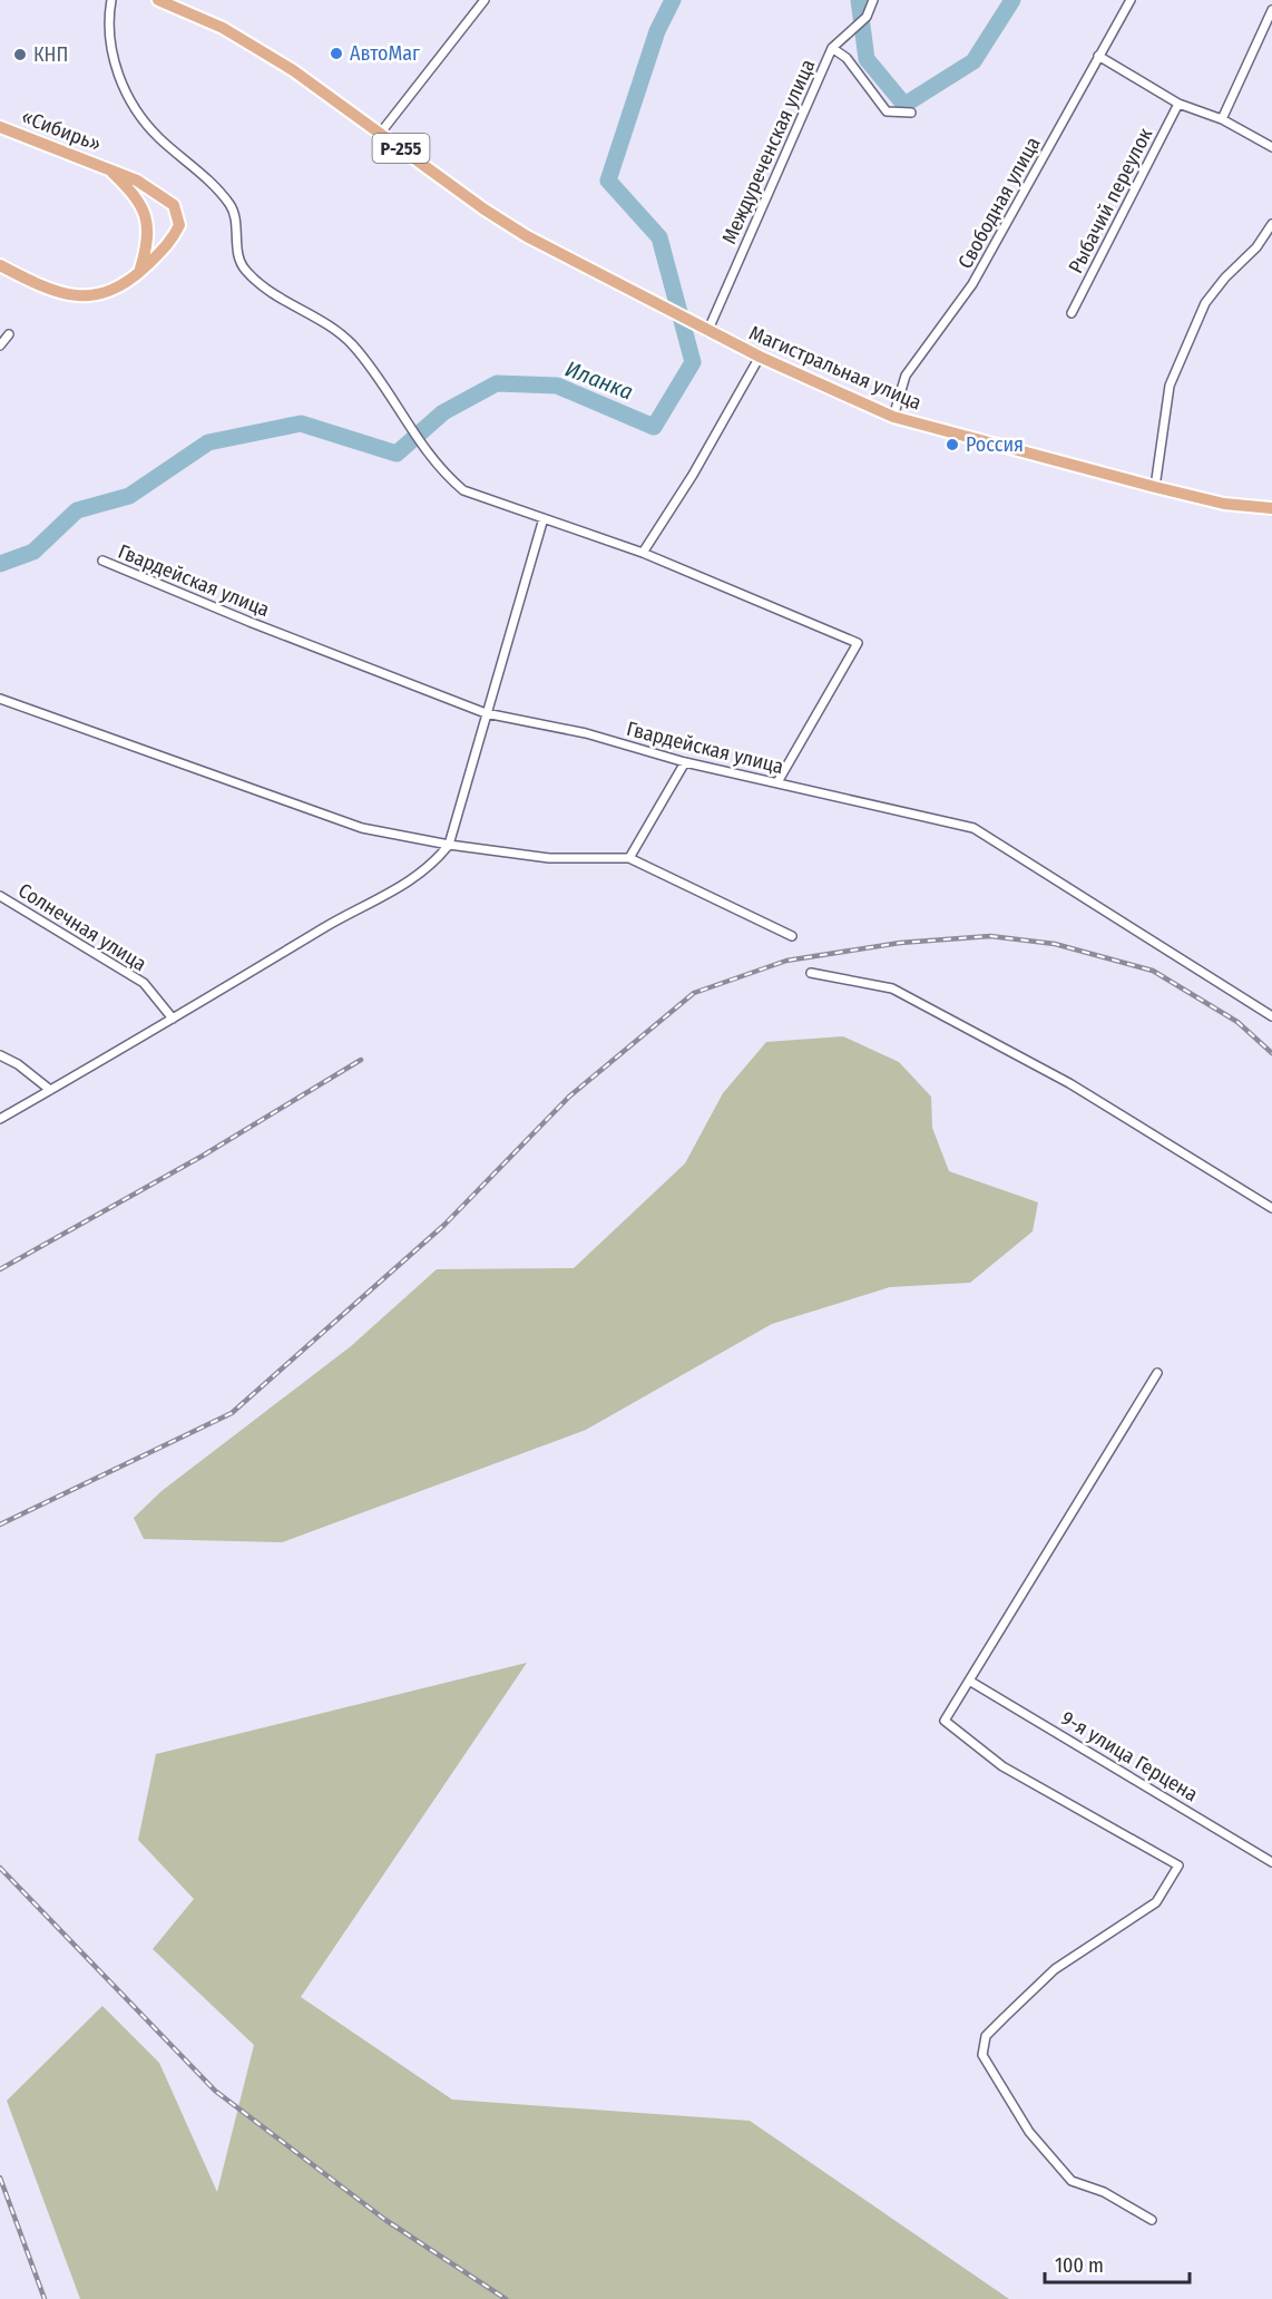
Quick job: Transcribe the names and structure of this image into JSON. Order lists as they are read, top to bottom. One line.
{"streets":{"main road":["«Сибирь»","Р-255","Магистральная улица"],"street":["Междуреченская улица","Рыбачий переулок","Свободная улица","Гвардейская улица","Солнечная улица","9-я улица Герцена"]},"crossings":[["Р-255","Междуреченская улица"],["Р-255","Магистральная улица"],["Междуреченская улица","Магистральная улица"],["Свободная улица","Магистральная улица"]],"water":["Иланка"],"places":["АвтоМаг","КНП","Россия"],"scale_bar":"100 m"}
